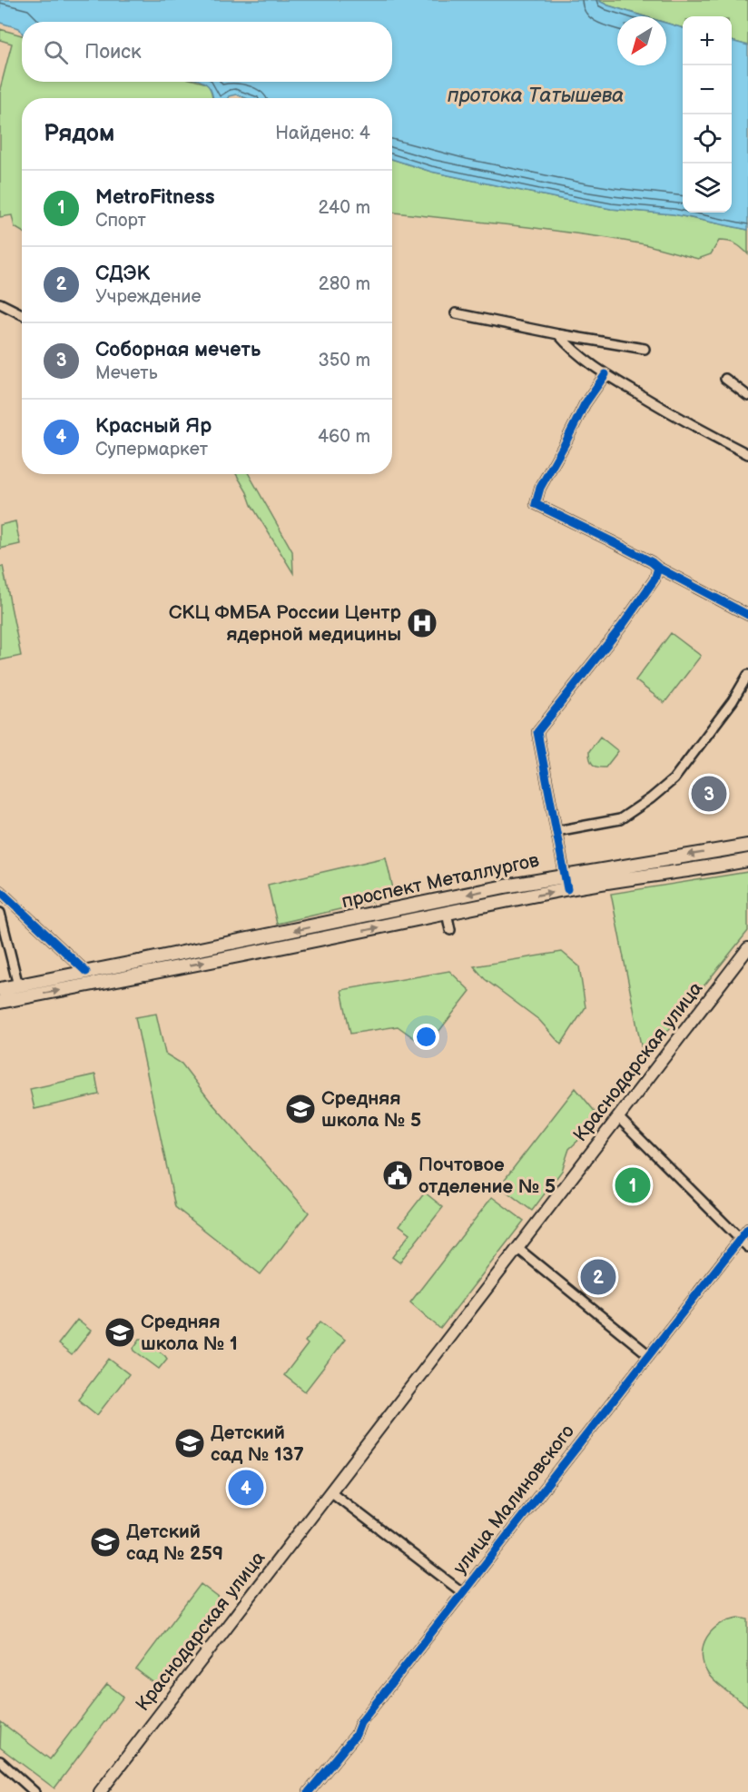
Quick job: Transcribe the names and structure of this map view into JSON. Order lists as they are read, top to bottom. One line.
{"streets":{"main road":["проспект Металлургов","Краснодарская улица"],"street":["улица Малиновского"]},"water":["протока Татышева"],"places":{"hospital":["СКЦ ФМБА России Центр ядерной медицины"],"school or university":["Средняя школа № 5","Средняя школа № 1","Детский сад № 137","Детский сад № 259"],"public building":["Почтовое отделение № 5"]},"north":"bottom left","page":{"map_buttons":["+","−"],"search":"Поиск","heading":["Рядом","Найдено: 4"],"list":[{"mark":"1","name":"MetroFitness","note":"Спорт","value":"240 m"},{"mark":"2","name":"СДЭК","note":"Учреждение","value":"280 m"},{"mark":"3","name":"Соборная мечеть","note":"Мечеть","value":"350 m"},{"mark":"4","name":"Красный Яр","note":"Супермаркет","value":"460 m"}],"pins":["3","1","2","4"]}}
